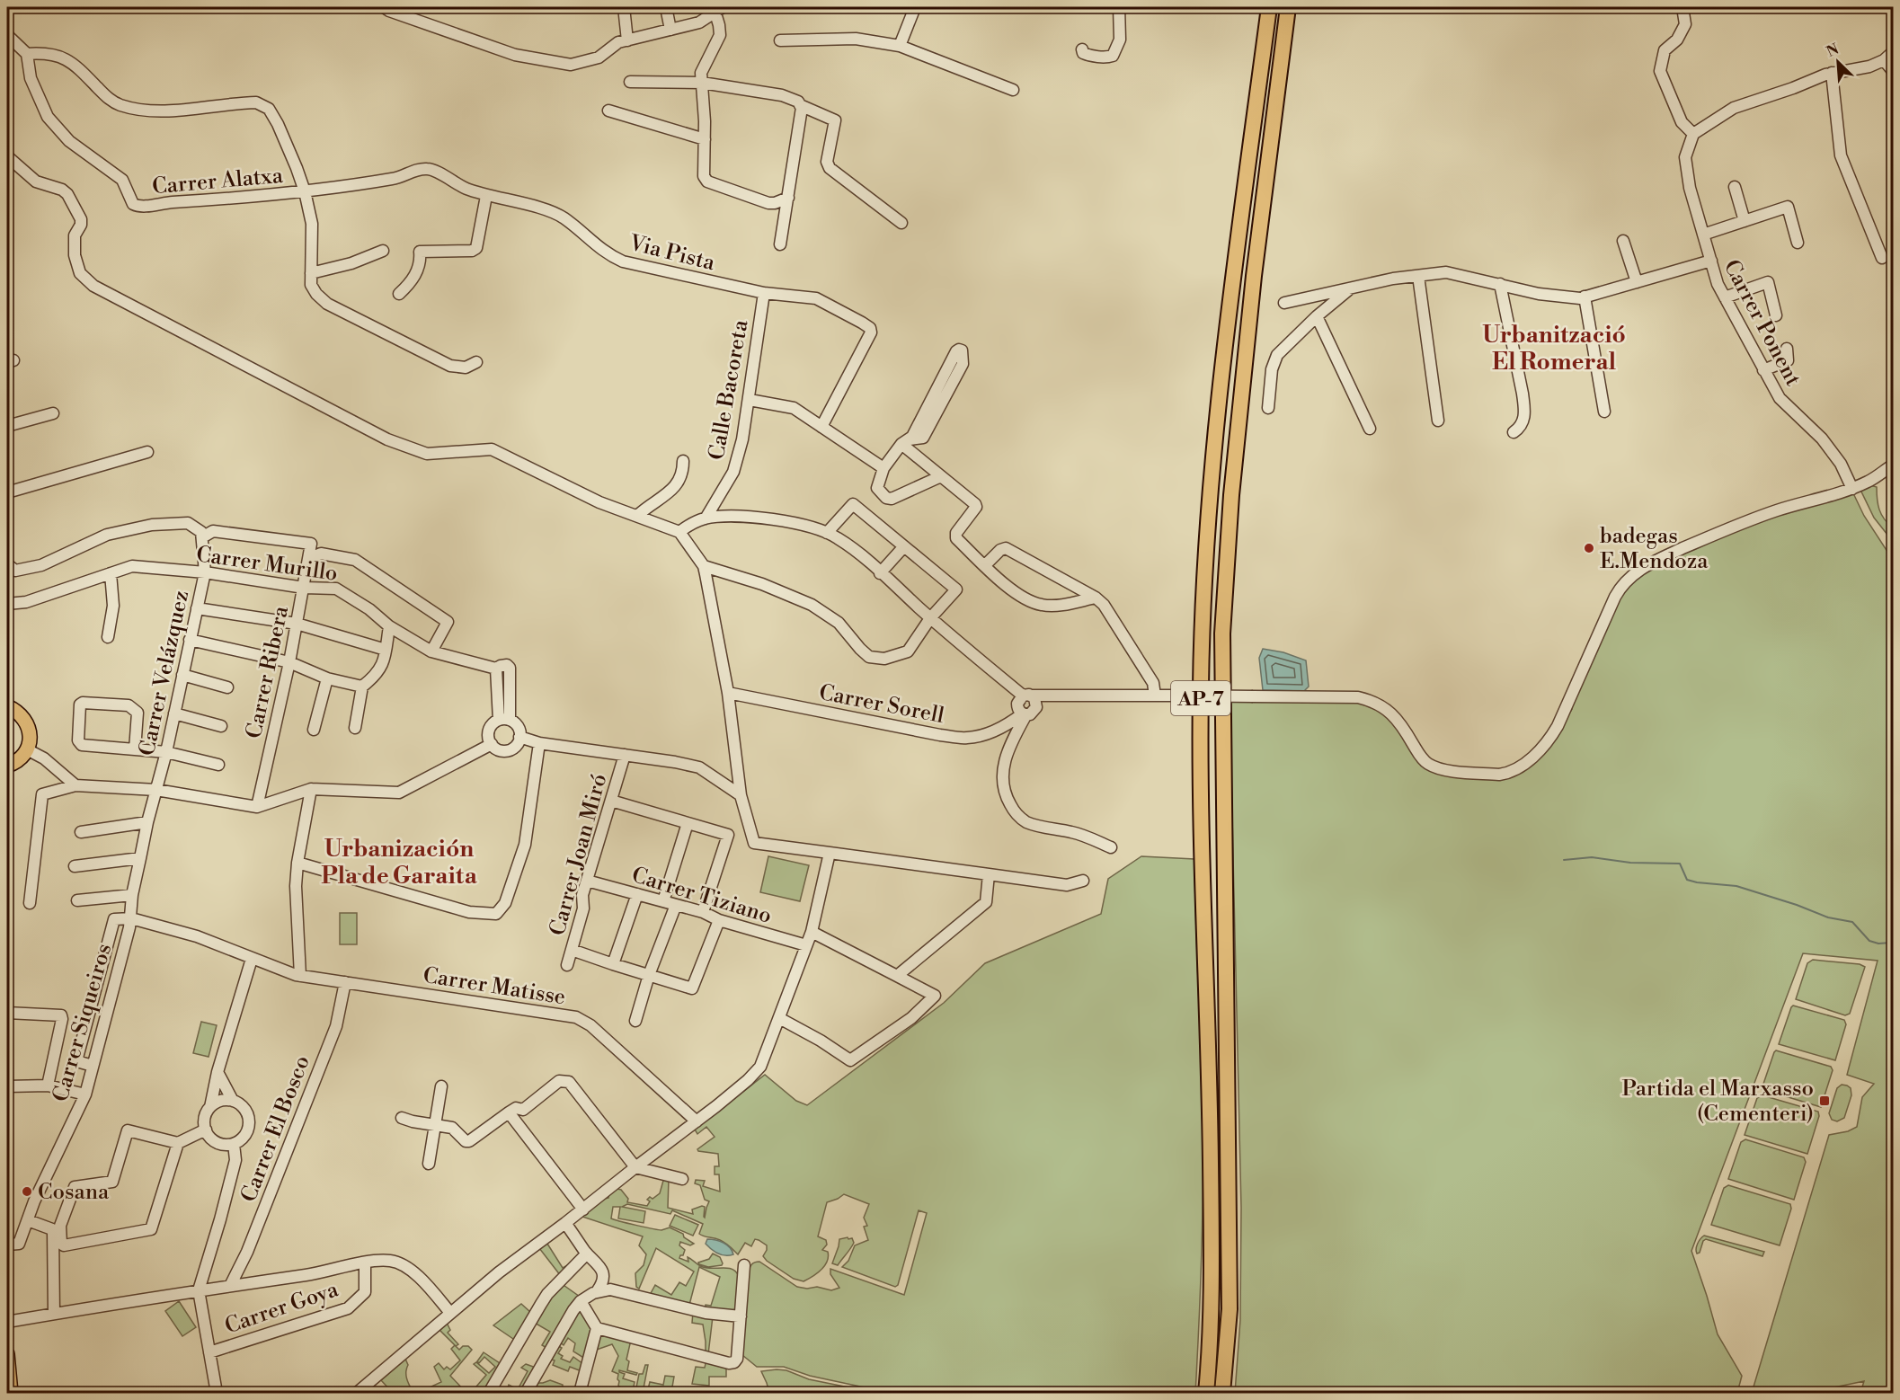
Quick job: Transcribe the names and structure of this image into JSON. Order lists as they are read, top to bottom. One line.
{"streets":{"highway":["AP-7"],"street":["Carrer Alatxa","Via Pista","Carrer Ponent","Calle Bacoreta","Carrer Murillo","Carrer Ribera","Carrer Velázquez","Carrer Sorell","Carrer Joan Miró","Carrer Tiziano","Carrer Matisse","Carrer Siqueiros","Carrer El Bosco","Carrer Goya"]},"crossings":[["Carrer Alatxa","Via Pista"],["Via Pista","Calle Bacoreta"],["Carrer Murillo","Carrer Ribera"],["Carrer Murillo","Carrer Velázquez"],["Carrer Ribera","Carrer Velázquez"],["Carrer Velázquez","Carrer Siqueiros"],["Carrer Joan Miró","Carrer Tiziano"],["Carrer Matisse","Carrer Siqueiros"],["Carrer Matisse","Carrer El Bosco"]],"districts":["Urbanització El Romeral","Urbanización Pla de Garaita"],"places":{"other":["badegas E.Mendoza","Cosana"],"transit":["Partida el Marxasso (Cementeri)"]},"north":"top left"}
